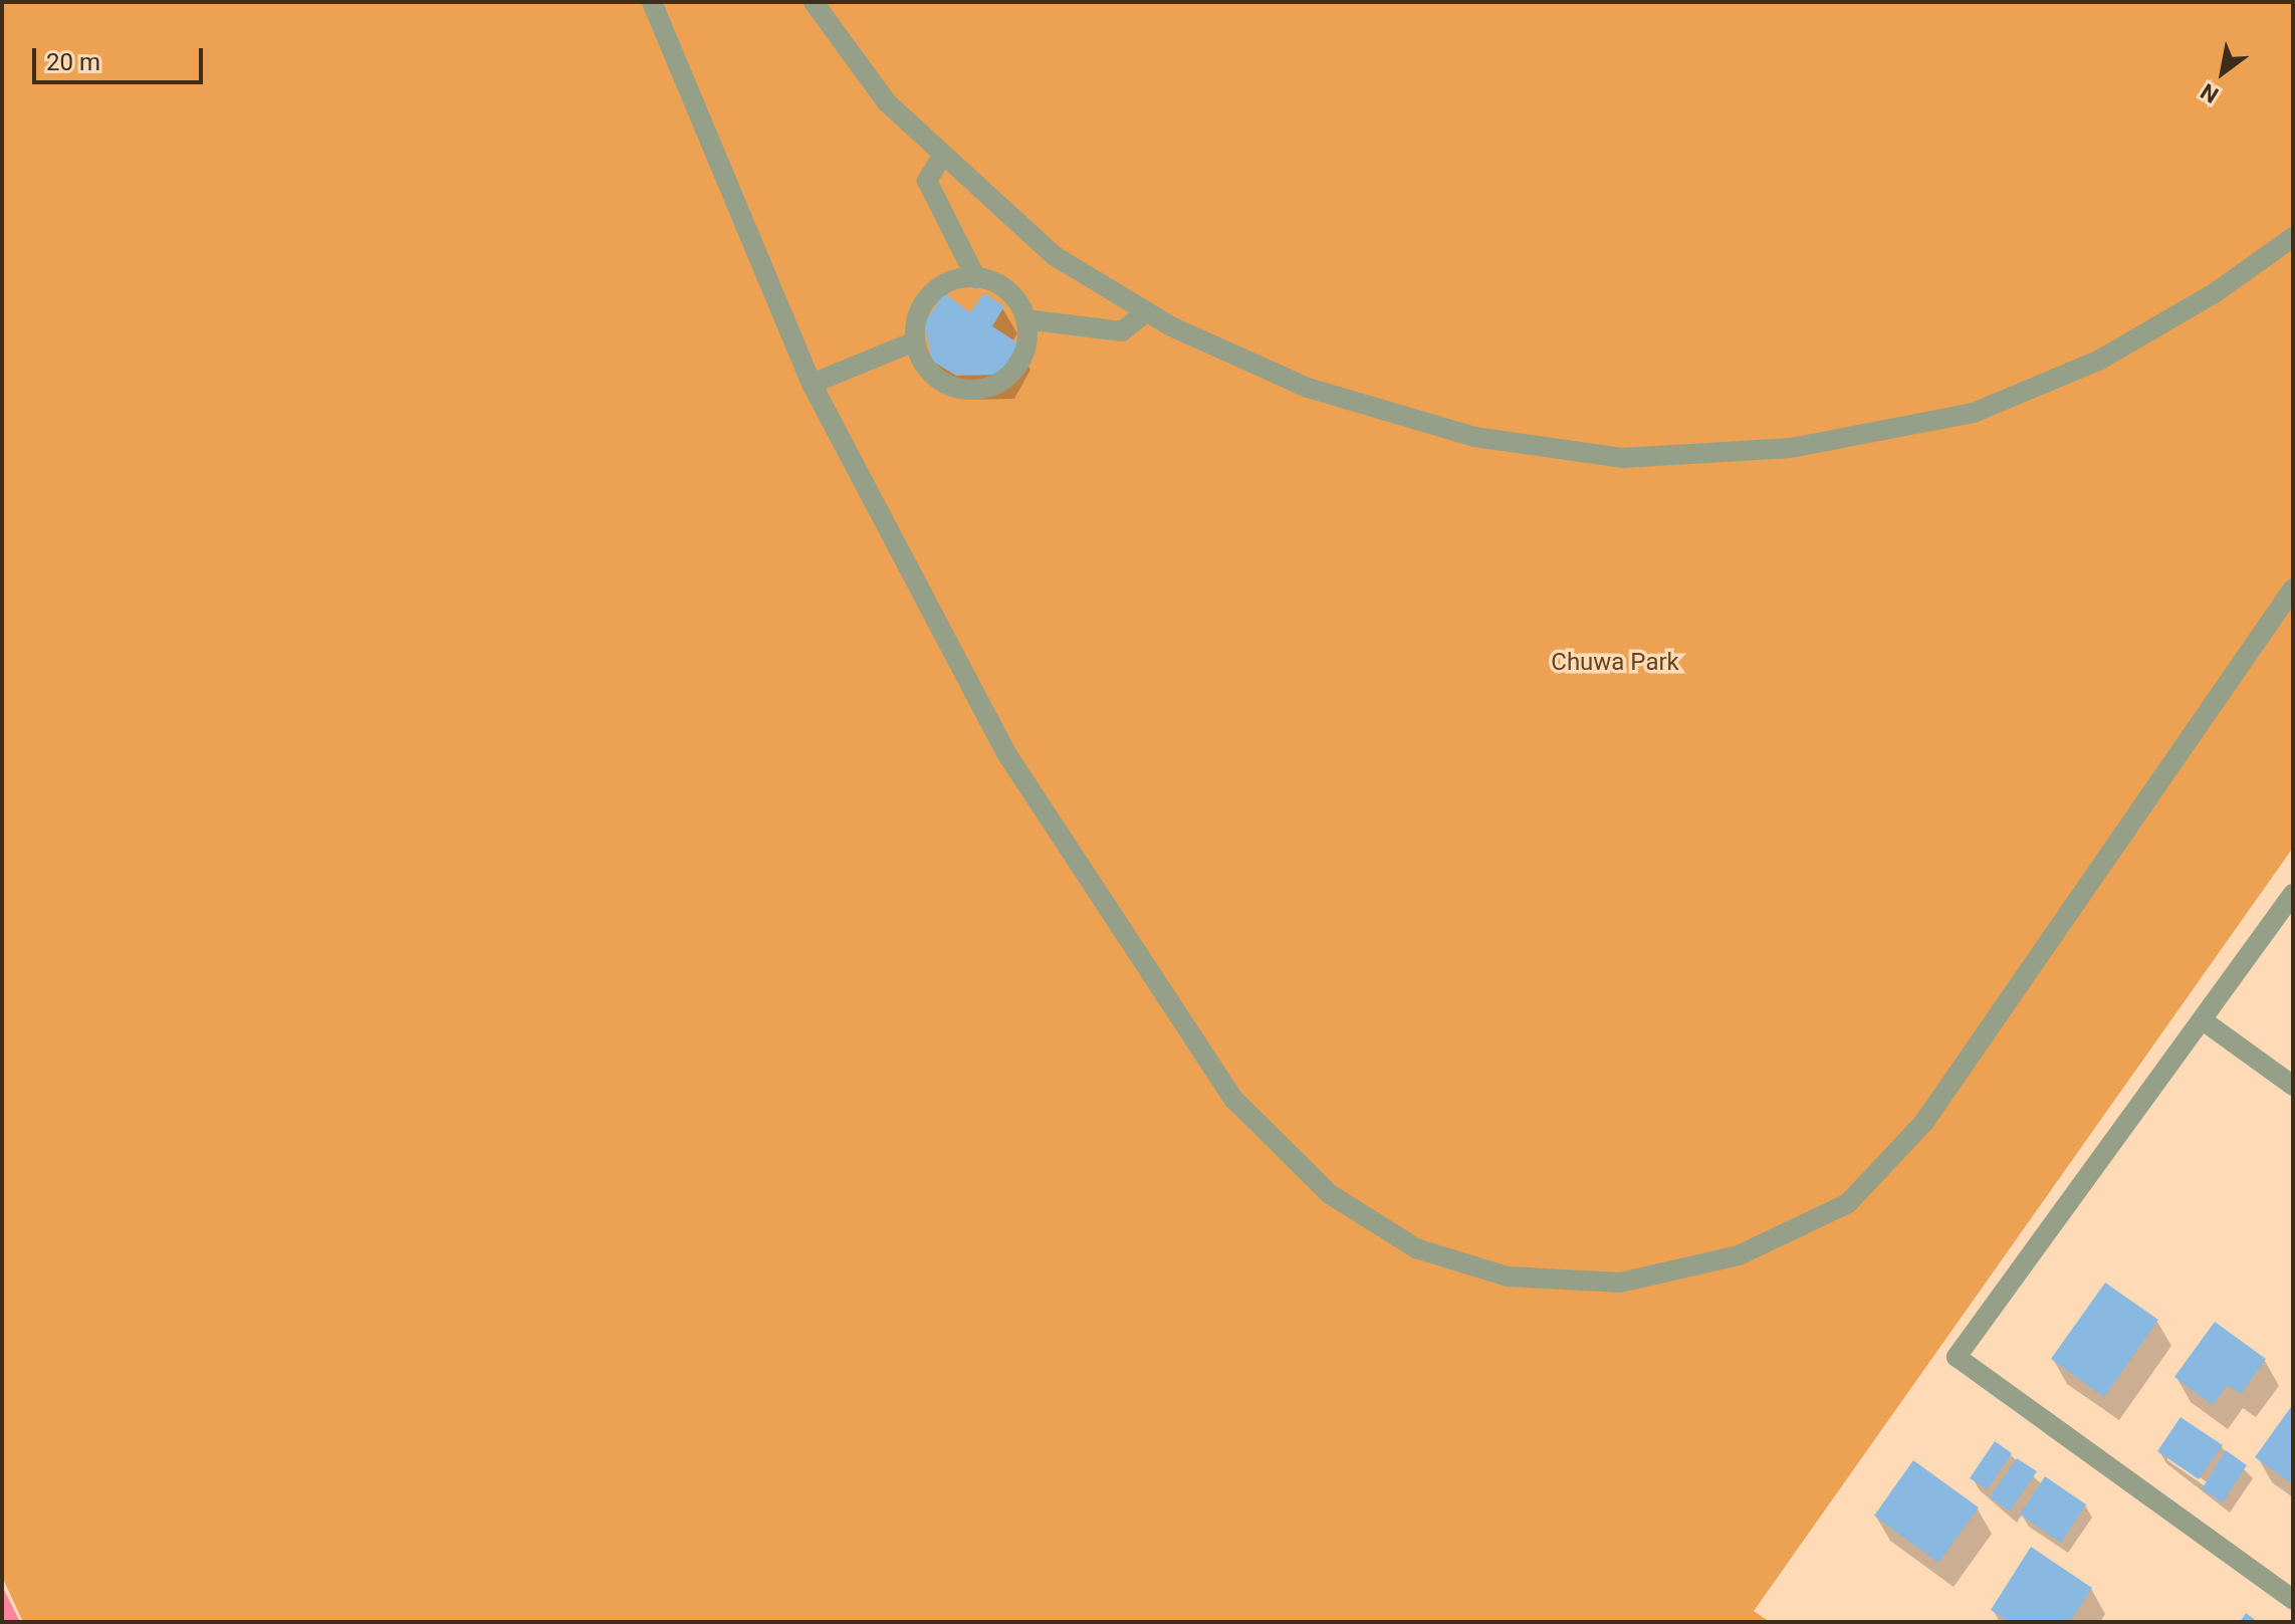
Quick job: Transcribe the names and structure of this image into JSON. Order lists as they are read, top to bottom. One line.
{"parks":["Chuwa Park"],"scale_bar":"20 m","north":"bottom left"}
